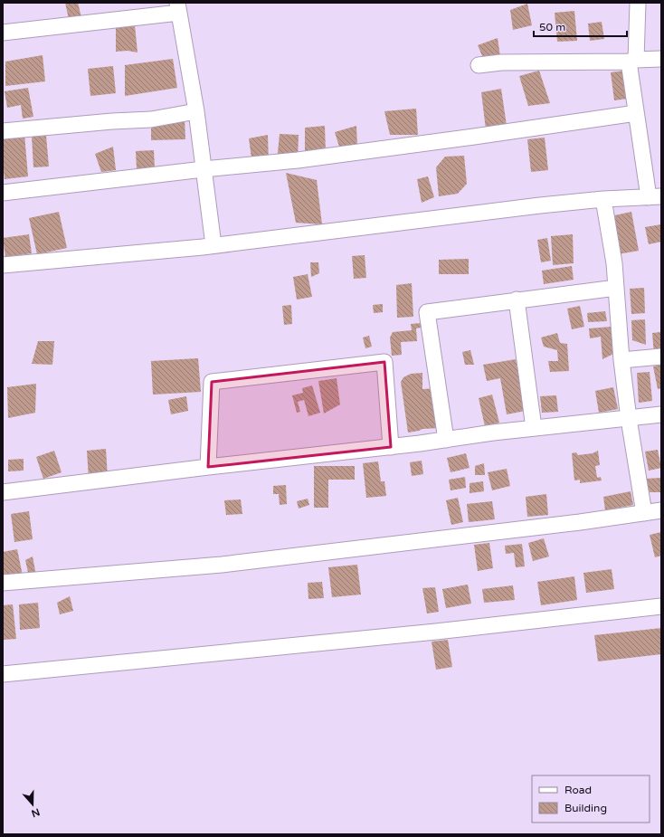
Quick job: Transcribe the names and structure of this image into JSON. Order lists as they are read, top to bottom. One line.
{"legend":["Road","Building"],"scale_bar":"50 m","north":"bottom"}
